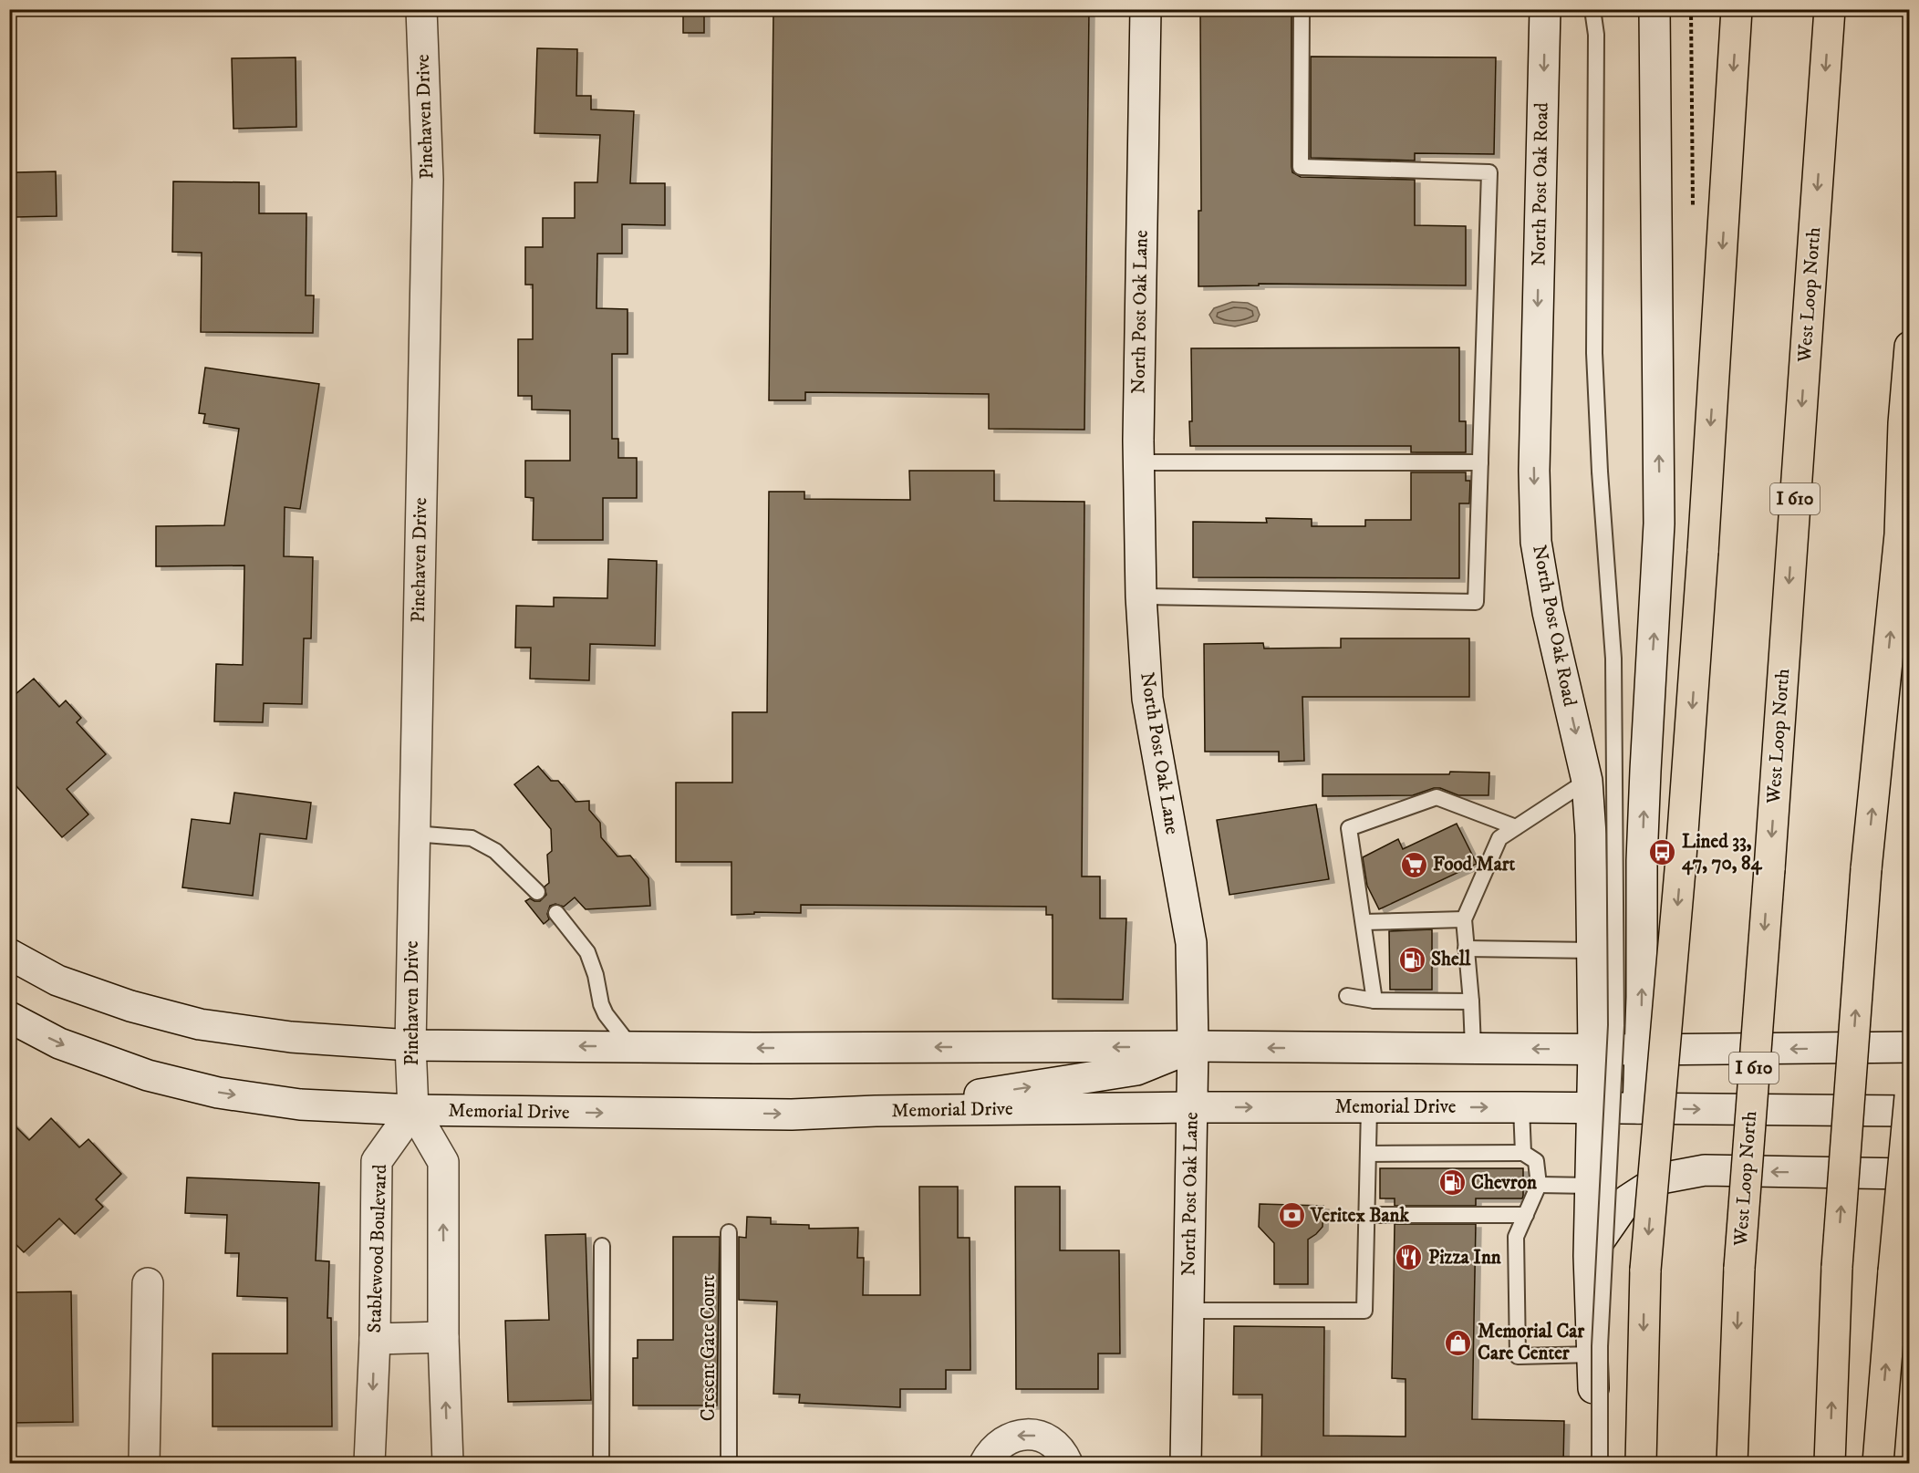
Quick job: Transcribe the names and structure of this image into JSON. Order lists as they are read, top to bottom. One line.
{"streets":{"highway":["West Loop North","I 610"],"main road":["Pinehaven Drive","North Post Oak Road","North Post Oak Lane","Memorial Drive","Stablewood Boulevard"],"lane":["Cresent Gate Court"]},"crossings":[["Pinehaven Drive","Memorial Drive"],["Pinehaven Drive","Stablewood Boulevard"],["North Post Oak Road","Memorial Drive"],["North Post Oak Lane","Memorial Drive"],["Memorial Drive","Stablewood Boulevard"]],"places":{"bus stop":["Lined 33, 47, 70, 84"],"supermarket":["Food Mart"],"fuel station":["Shell","Chevron"],"bank":["Veritex Bank"],"restaurant":["Pizza Inn"],"shop":["Memorial Car Care Center"]}}
